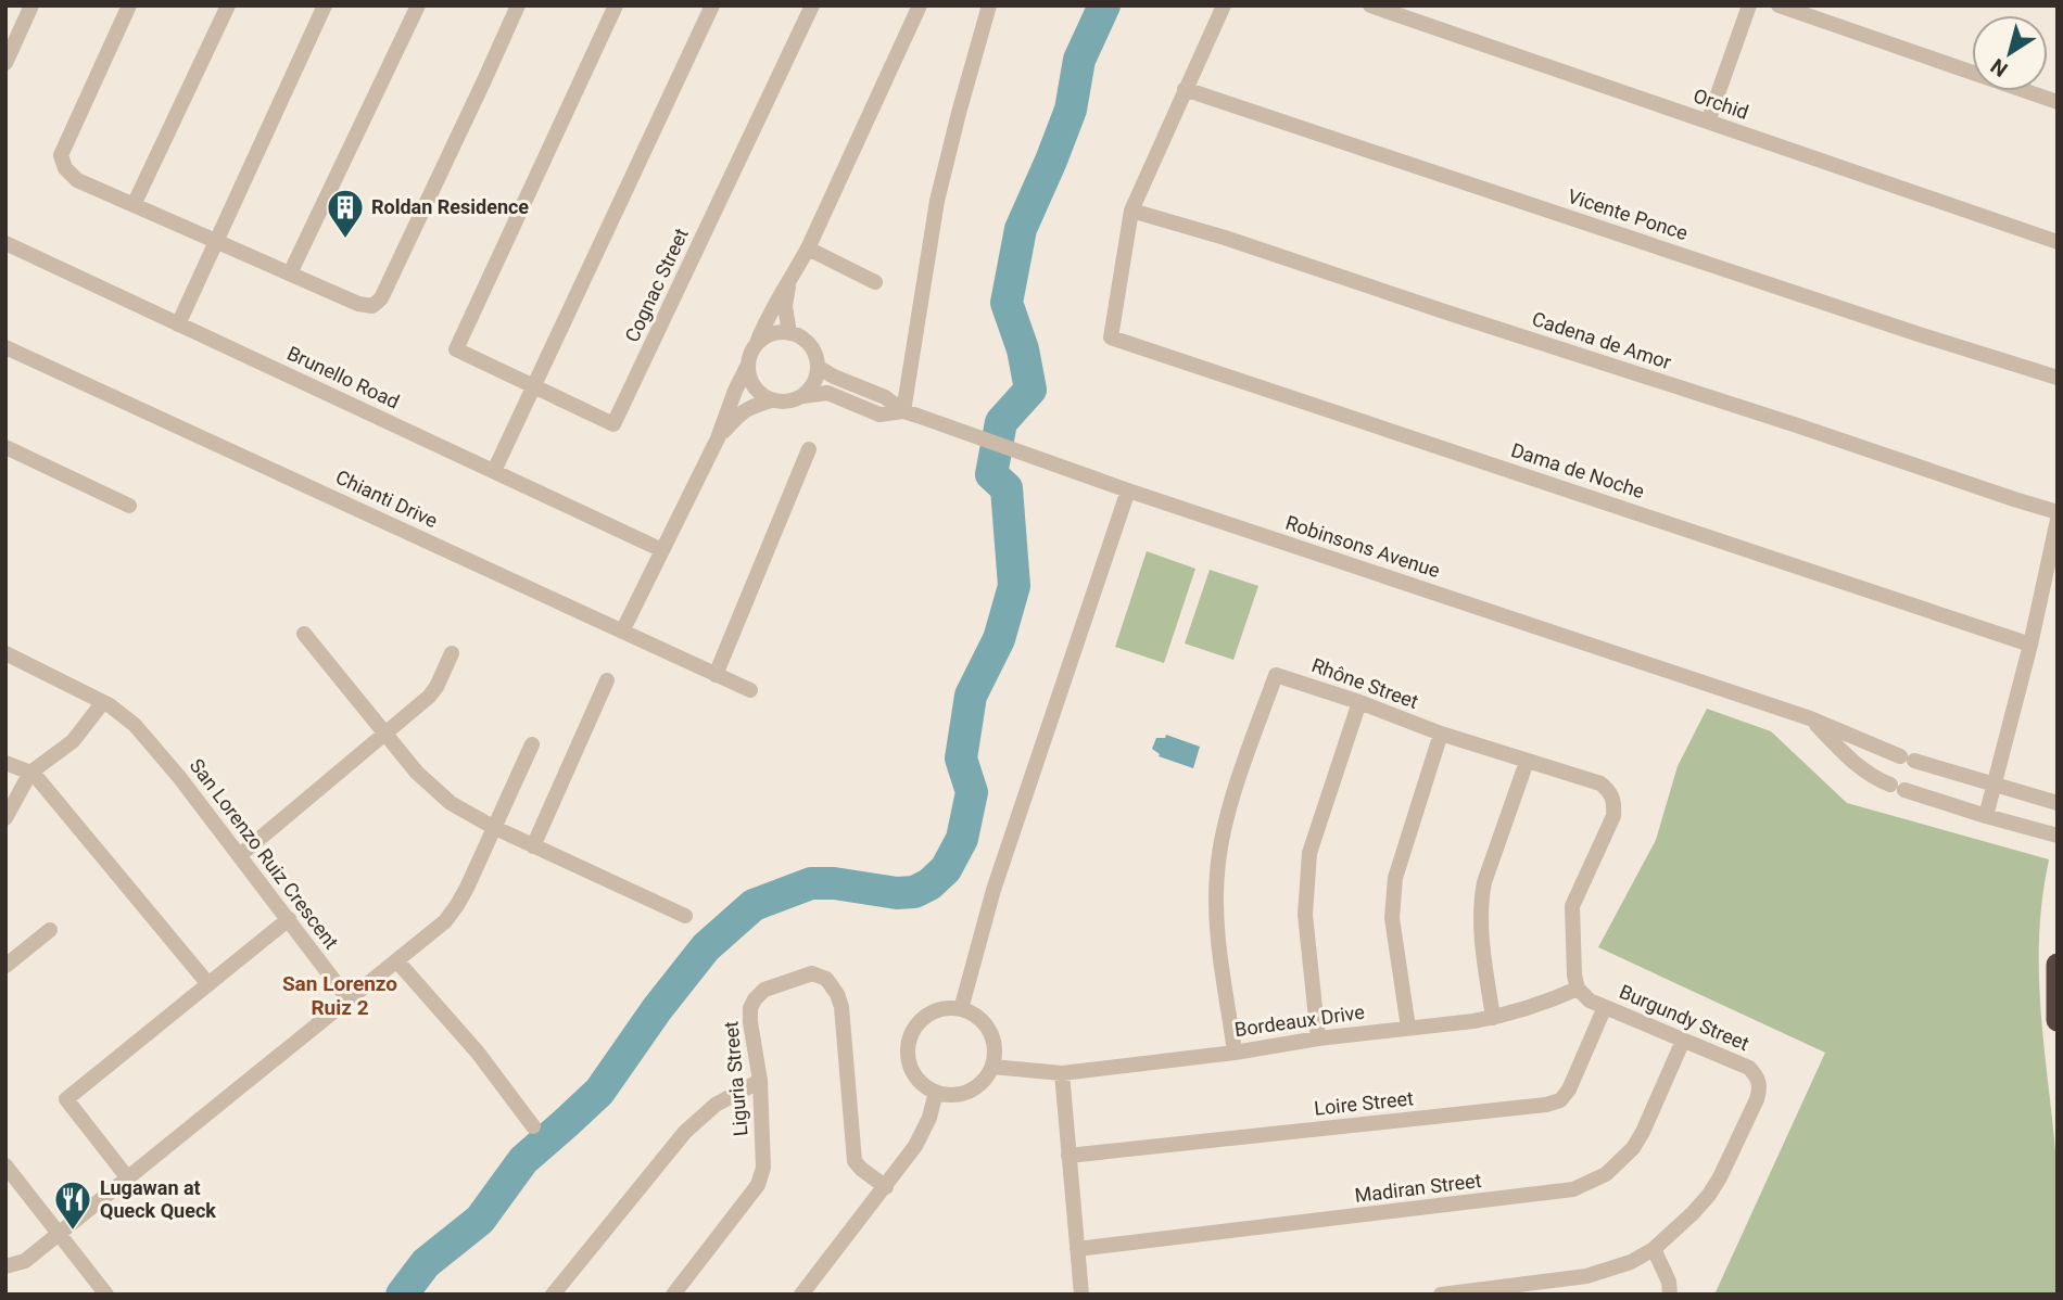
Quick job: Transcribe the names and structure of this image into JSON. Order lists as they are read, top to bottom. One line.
{"streets":{"street":["Orchid","Vicente Ponce","Cognac Street","Cadena de Amor","Brunello Road","Dama de Noche","Chianti Drive","Robinsons Avenue","Rhône Street","San Lorenzo Ruiz Crescent","Burgundy Street","Bordeaux Drive","Liguria Street","Loire Street","Madiran Street"]},"crossings":[["Cadena de Amor","Dama de Noche"],["Rhône Street","Burgundy Street"],["Rhône Street","Bordeaux Drive"],["Burgundy Street","Bordeaux Drive"],["Burgundy Street","Loire Street"],["Burgundy Street","Madiran Street"]],"districts":["San Lorenzo Ruiz 2"],"places":{"building":["Roldan Residence"],"restaurant":["Lugawan at Queck Queck"]},"north":"bottom left"}
